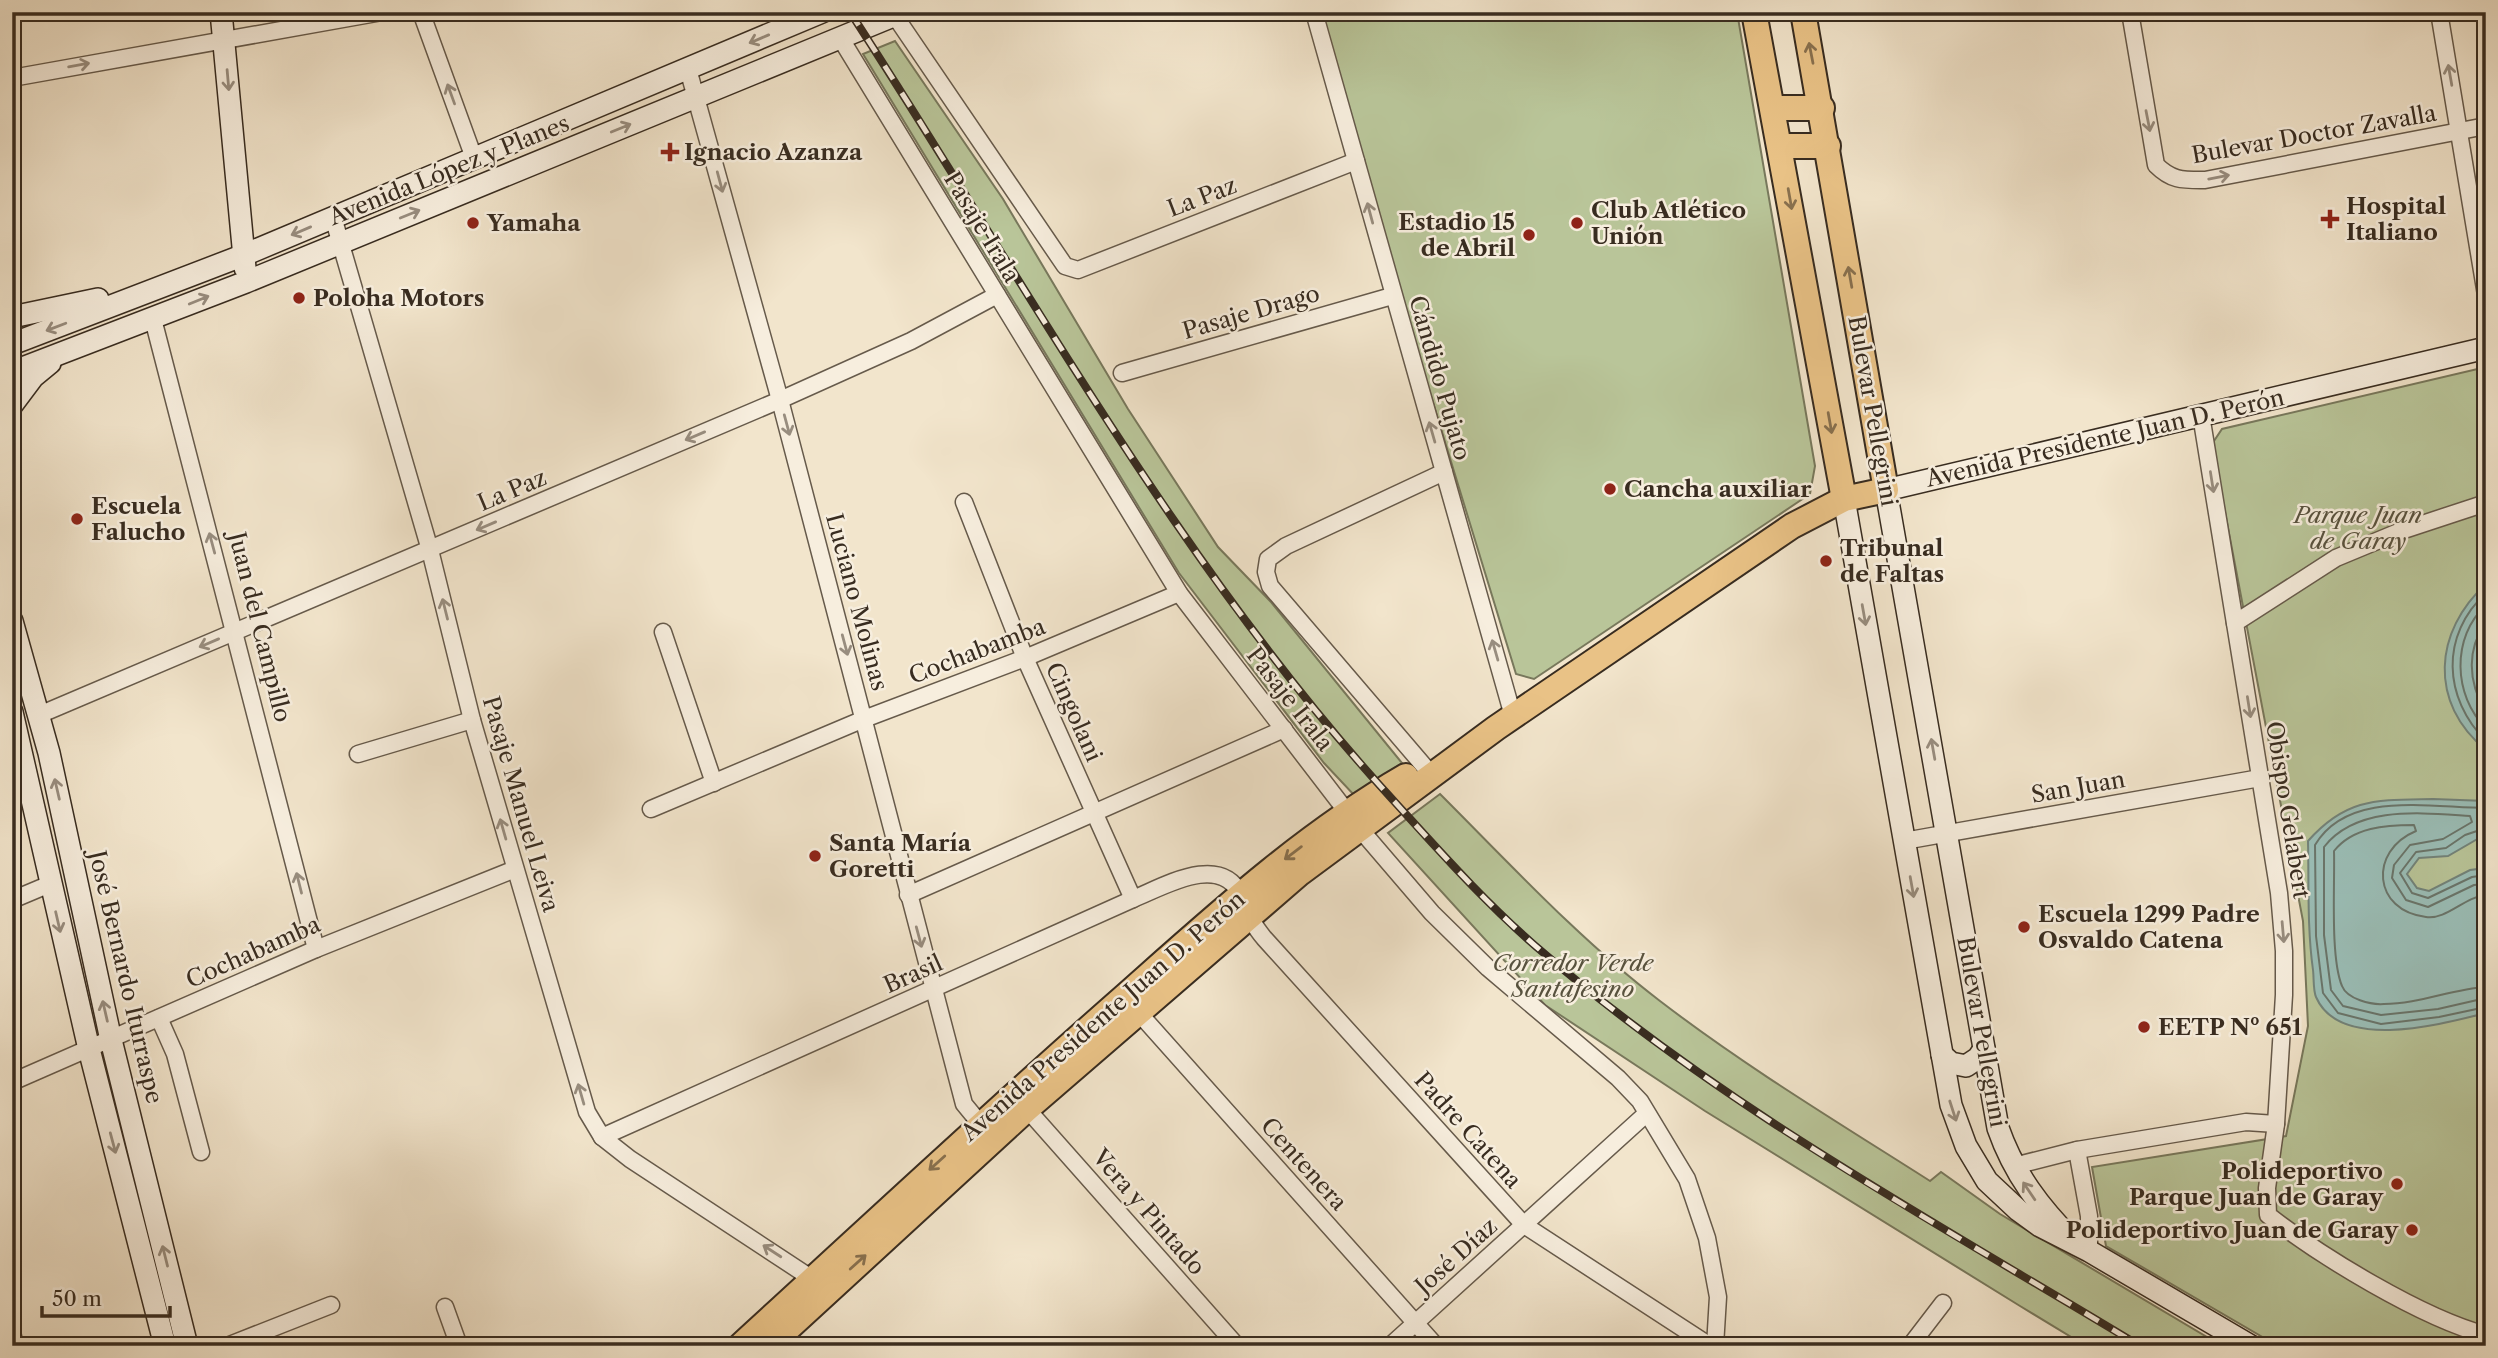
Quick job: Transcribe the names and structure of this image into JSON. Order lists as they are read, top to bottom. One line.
{"streets":{"main road":["Avenida López y Planes","Bulevar Pellegrini","Avenida Presidente Juan D. Perón","José Bernardo Iturraspe"],"street":["Bulevar Doctor Zavalla","La Paz","Pasaje Irala","Pasaje Drago","Cándido Pujato","Luciano Molinas","Juan del Campillo","Cochabamba","Cingolani","San Juan","Pasaje Manuel Leiva","Obispo Gelabert","Brasil","Padre Catena","Centenera","Vera y Pintado","José Díaz"]},"crossings":[["Avenida López y Planes","Pasaje Irala"],["Avenida López y Planes","Luciano Molinas"],["Avenida López y Planes","Juan del Campillo"],["Avenida López y Planes","Pasaje Manuel Leiva"],["La Paz","Pasaje Irala"],["La Paz","Cándido Pujato"],["La Paz","Luciano Molinas"],["La Paz","Juan del Campillo"],["La Paz","Pasaje Manuel Leiva"],["La Paz","José Bernardo Iturraspe"],["Pasaje Irala","Avenida Presidente Juan D. Perón"],["Pasaje Irala","Cochabamba"],["Pasaje Irala","Padre Catena"],["Pasaje Irala","José Díaz"],["Pasaje Drago","Cándido Pujato"],["Cándido Pujato","Avenida Presidente Juan D. Perón"],["Bulevar Pellegrini","Avenida Presidente Juan D. Perón"],["Bulevar Pellegrini","San Juan"],["Avenida Presidente Juan D. Perón","Luciano Molinas"],["Avenida Presidente Juan D. Perón","Pasaje Manuel Leiva"],["Avenida Presidente Juan D. Perón","Obispo Gelabert"],["Avenida Presidente Juan D. Perón","Brasil"],["Avenida Presidente Juan D. Perón","Padre Catena"],["Avenida Presidente Juan D. Perón","Centenera"],["Avenida Presidente Juan D. Perón","Vera y Pintado"],["Luciano Molinas","Cochabamba"],["Luciano Molinas","Brasil"],["Juan del Campillo","Cochabamba"],["Cochabamba","Cingolani"],["Cochabamba","Pasaje Manuel Leiva"],["Cochabamba","José Bernardo Iturraspe"],["Cingolani","Brasil"],["San Juan","Obispo Gelabert"],["Pasaje Manuel Leiva","Brasil"],["Brasil","Padre Catena"],["Padre Catena","José Díaz"],["Centenera","José Díaz"]],"one_way":["La Paz","Cándido Pujato","Luciano Molinas","Juan del Campillo","Pasaje Manuel Leiva","Obispo Gelabert"],"parks":["Parque Juan de Garay","Corredor Verde Santafesino"],"places":{"health":["Ignacio Azanza","Hospital Italiano"],"other":["Yamaha","Club Atlético Unión","Estadio 15 de Abril","Poloha Motors","Cancha auxiliar","Escuela Falucho","Tribunal de Faltas","Santa María Goretti","Escuela 1299 Padre Osvaldo Catena","EETP Nº 651","Polideportivo Parque Juan de Garay","Polideportivo Juan de Garay"]},"scale_bar":"50 m"}
